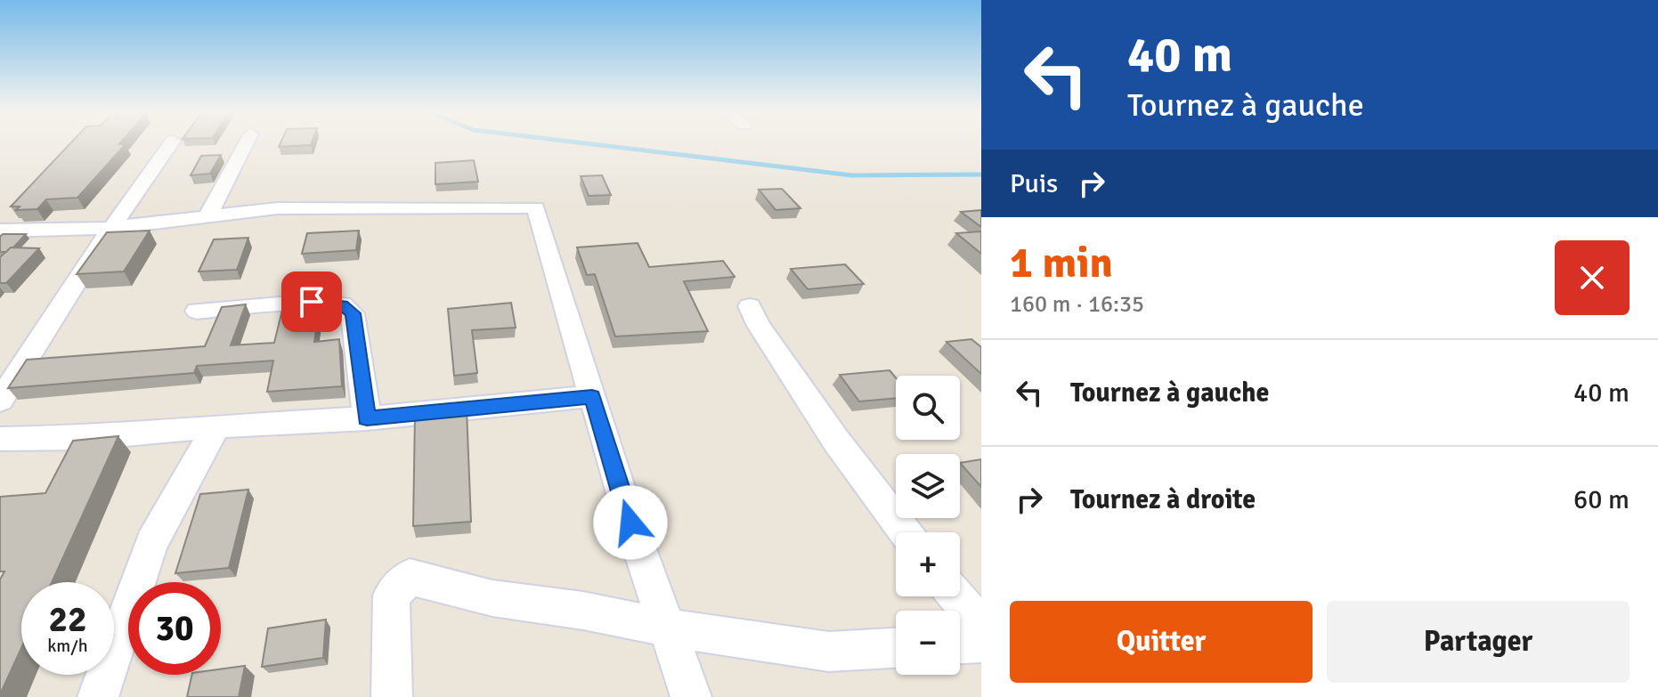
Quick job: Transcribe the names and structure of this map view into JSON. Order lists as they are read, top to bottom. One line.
{"page":{"turn":["40 m","Tournez à gauche"],"then":"Puis","heading":["1 min","160 m · 16:35"],"list":[{"name":"Tournez à gauche","value":"40 m"},{"name":"Tournez à droite","value":"60 m"}],"map_buttons":["+","−"],"speed":"22 km/h","limit":"30","buttons":["Quitter","Partager"]}}
